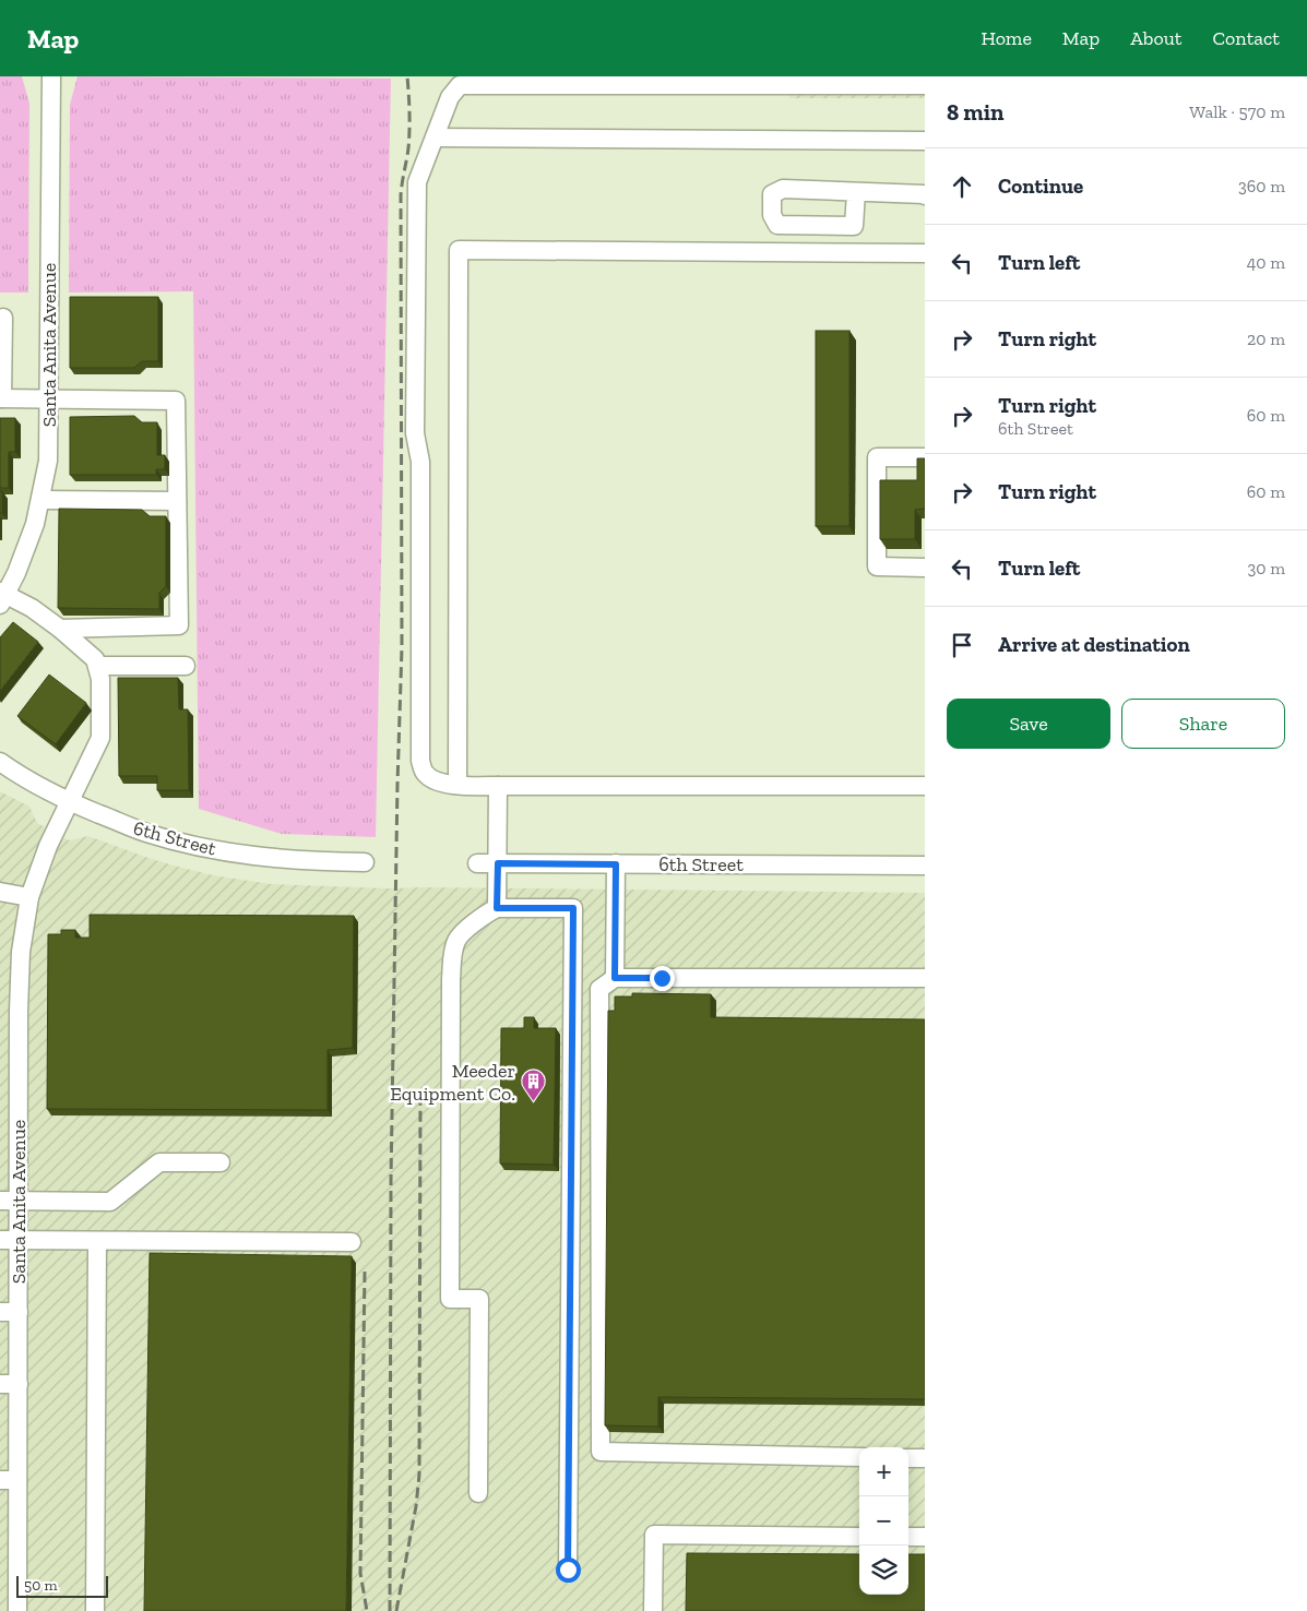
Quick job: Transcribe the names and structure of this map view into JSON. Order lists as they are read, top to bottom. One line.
{"streets":{"street":["Santa Anita Avenue","6th Street"]},"crossings":[["Santa Anita Avenue","6th Street"]],"places":{"building":["Meeder Equipment Co."]},"scale_bar":"50 m","page":{"header":"Map","nav":["Home","Map","About","Contact"],"heading":["8 min","Walk · 570 m"],"list":[["Continue","360 m"],["Turn left","40 m"],["Turn right","20 m"],["Turn right","6th Street","60 m"],["Turn right","60 m"],["Turn left","30 m"],"Arrive at destination"],"buttons":["Save","Share"],"map_buttons":["+","−"],"scale":"50 m"}}
